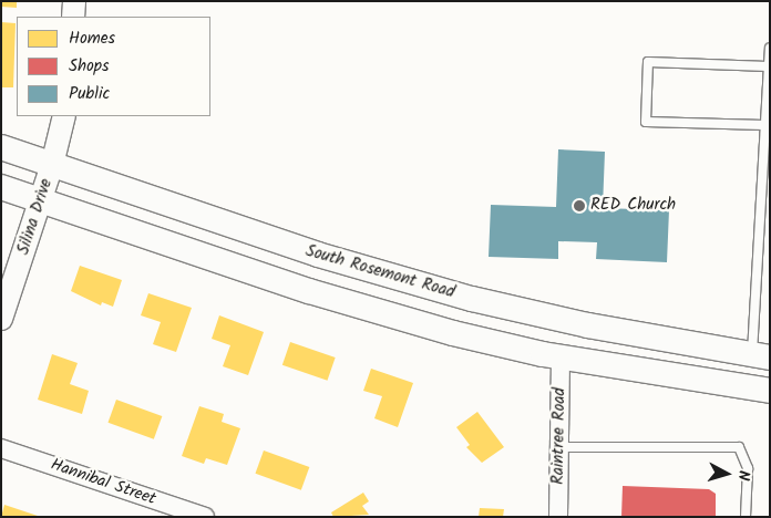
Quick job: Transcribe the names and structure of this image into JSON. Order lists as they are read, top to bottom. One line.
{"streets":{"main road":["South Rosemont Road"],"street":["Silina Drive","Raintree Road","Hannibal Street"]},"crossings":[["Silina Drive","South Rosemont Road"]],"places":["RED Church"],"legend":["Homes","Shops","Public"],"north":"right"}
